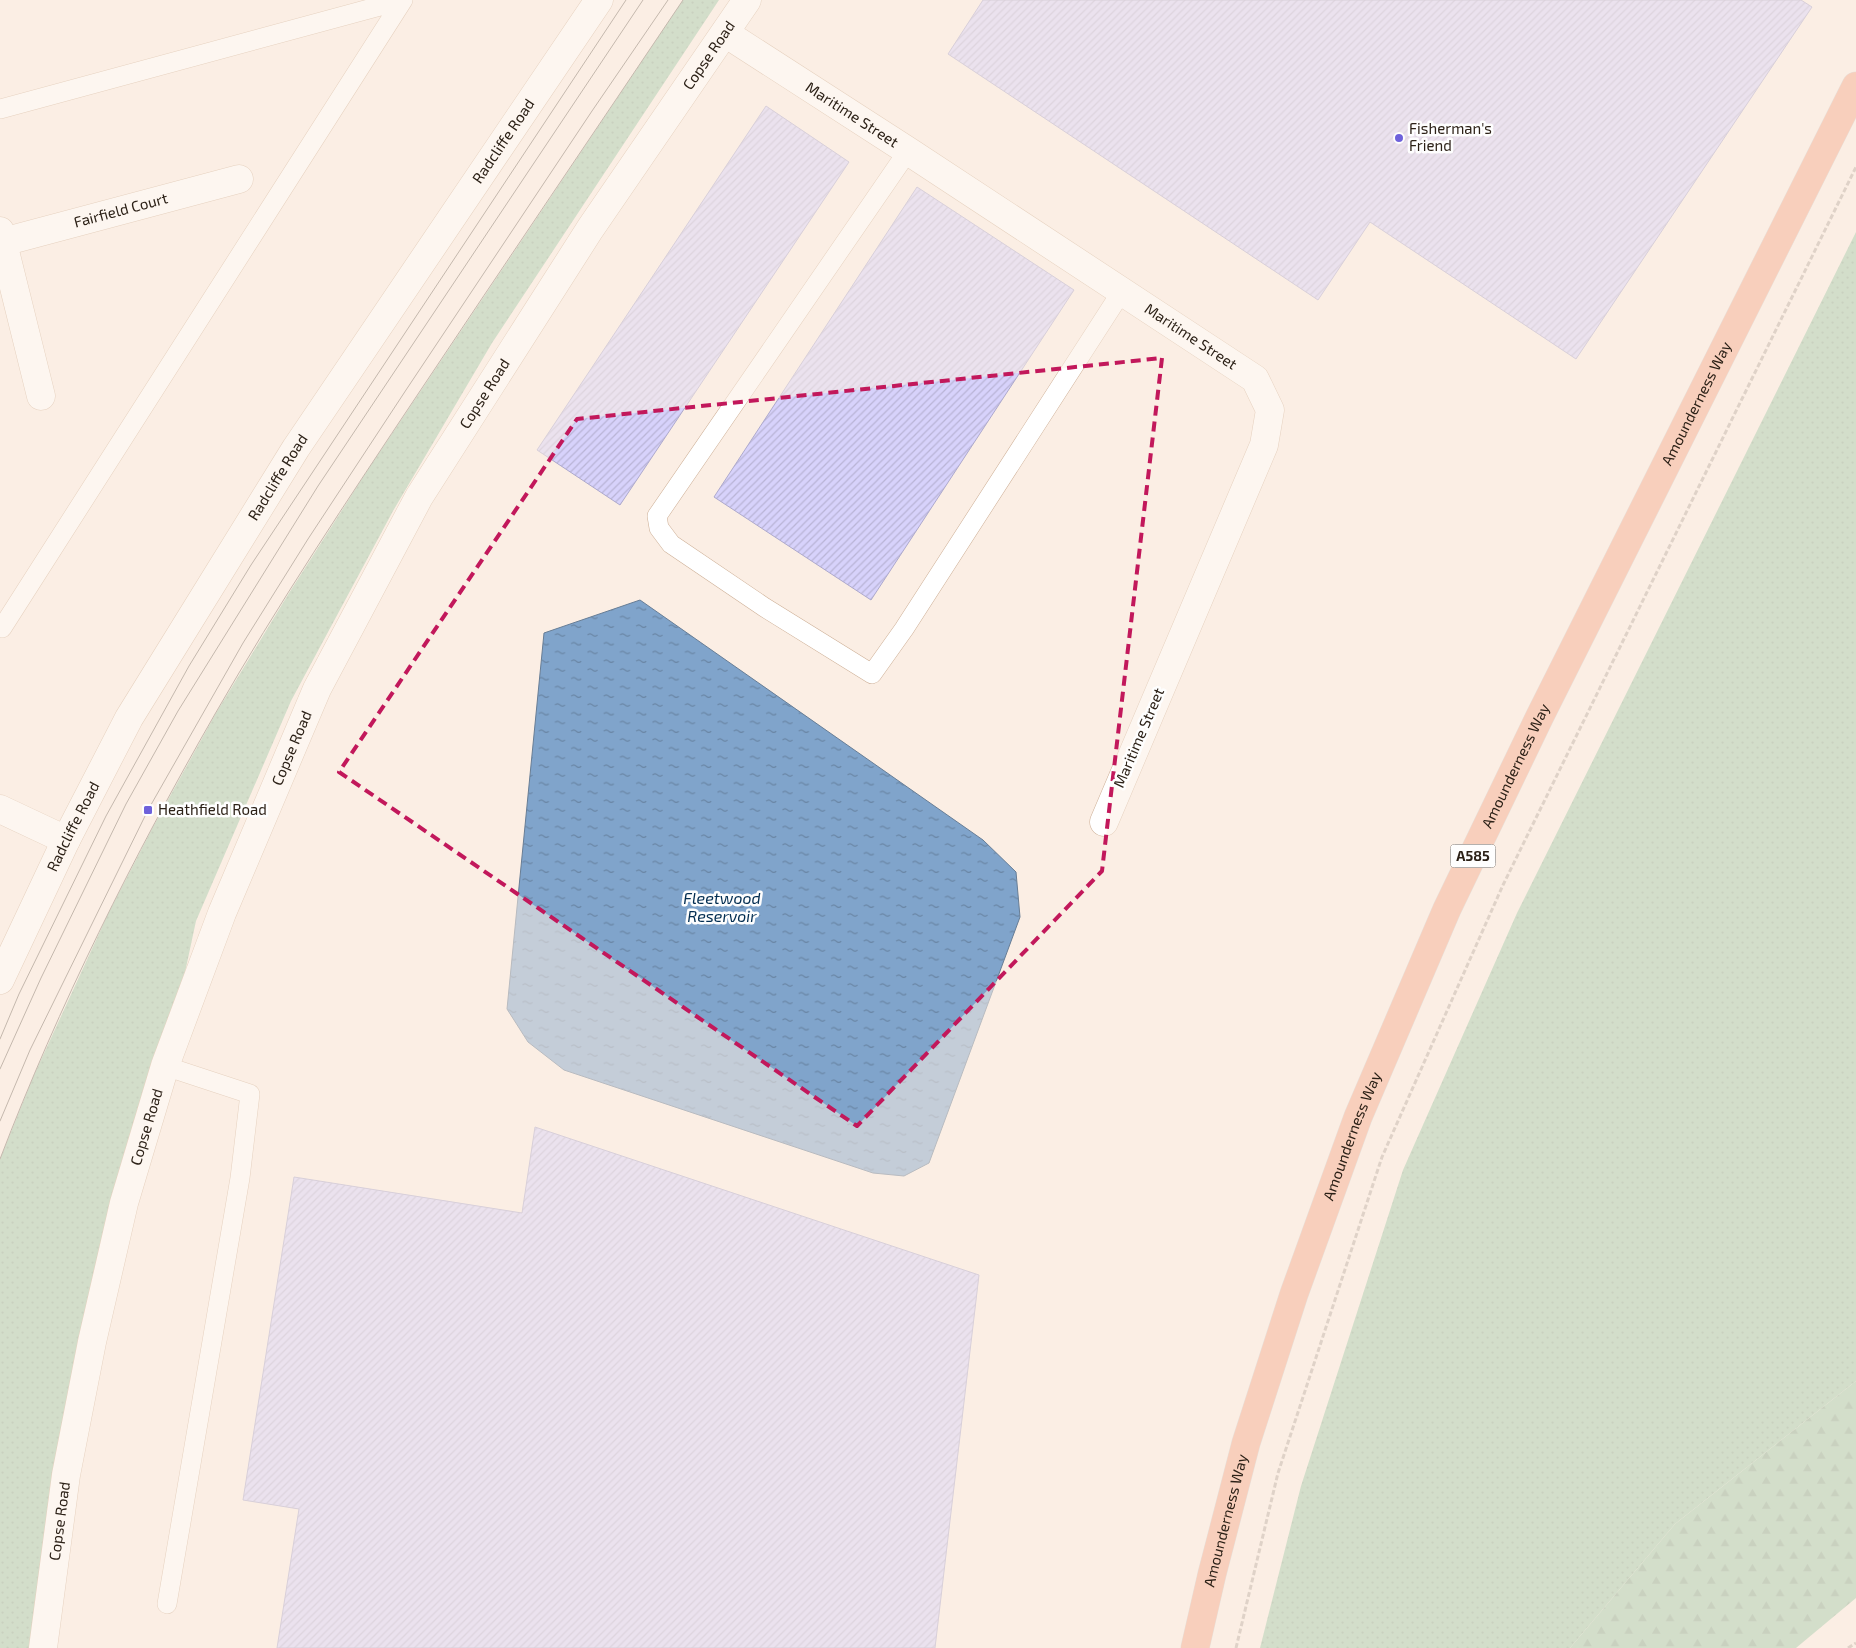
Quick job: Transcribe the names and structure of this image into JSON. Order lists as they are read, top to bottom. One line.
{"streets":{"highway":["Amounderness Way","A585"],"street":["Copse Road","Maritime Street","Radcliffe Road","Fairfield Court"]},"crossings":[["Copse Road","Maritime Street"]],"water":["Fleetwood Reservoir"],"places":{"other":["Fisherman's Friend"],"transit":["Heathfield Road"]}}
